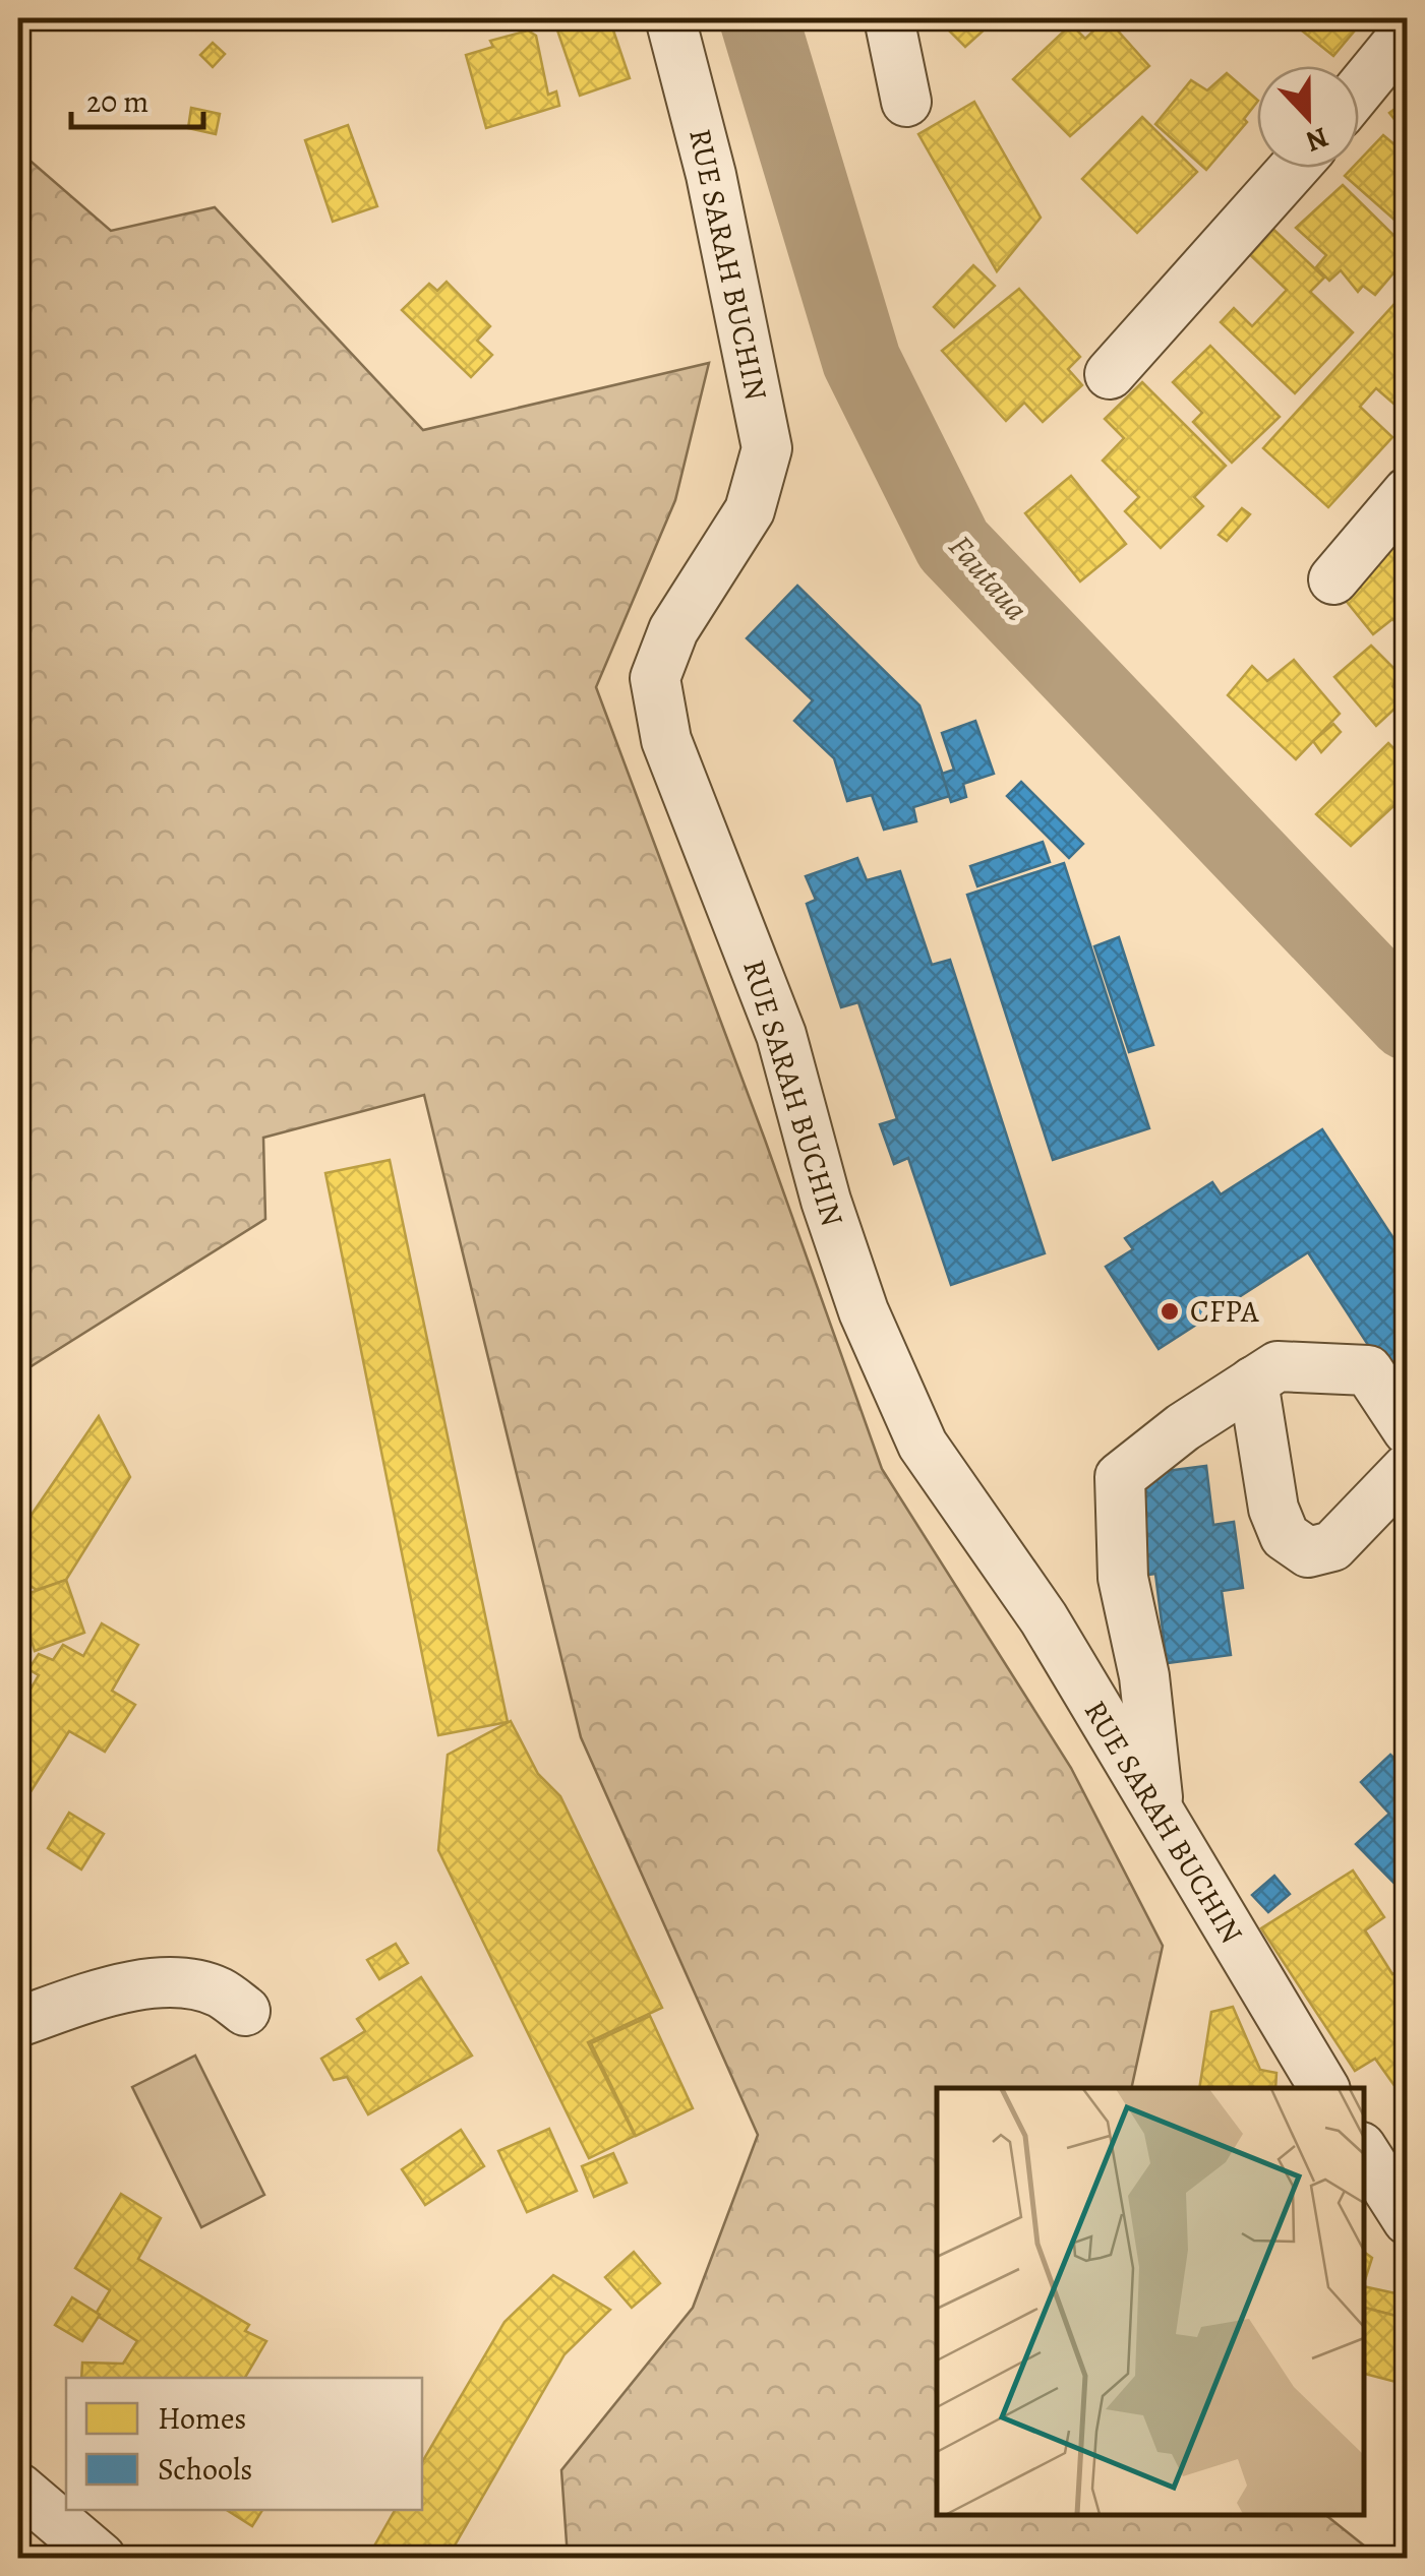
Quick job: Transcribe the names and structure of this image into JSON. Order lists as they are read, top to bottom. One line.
{"streets":{"street":["RUE SARAH BUCHIN"]},"water":["Fautaua"],"places":["CFPA"],"legend":["Homes","Schools"],"scale_bar":"20 m","north":"bottom"}
